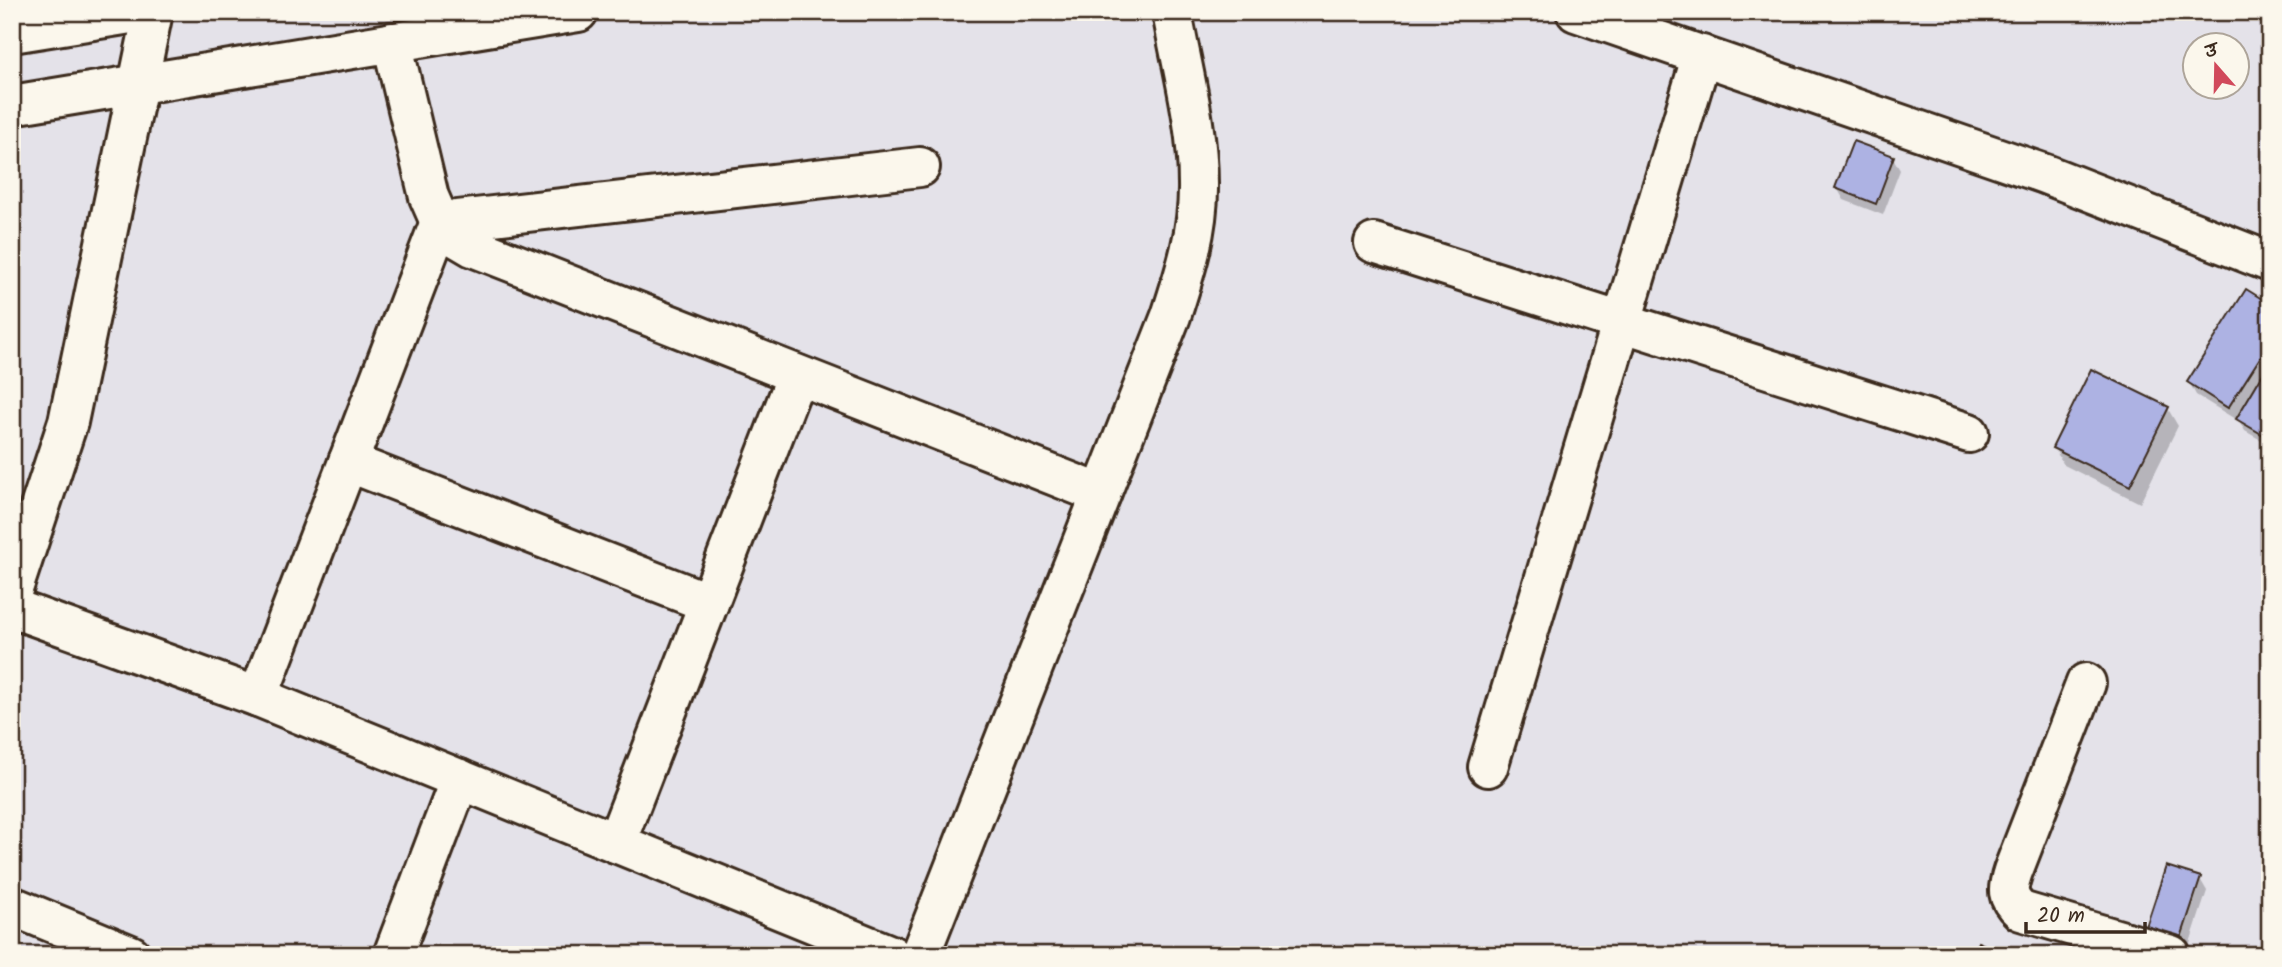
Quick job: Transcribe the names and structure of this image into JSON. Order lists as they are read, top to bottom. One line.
{"scale_bar":"20 m","north":"top"}
